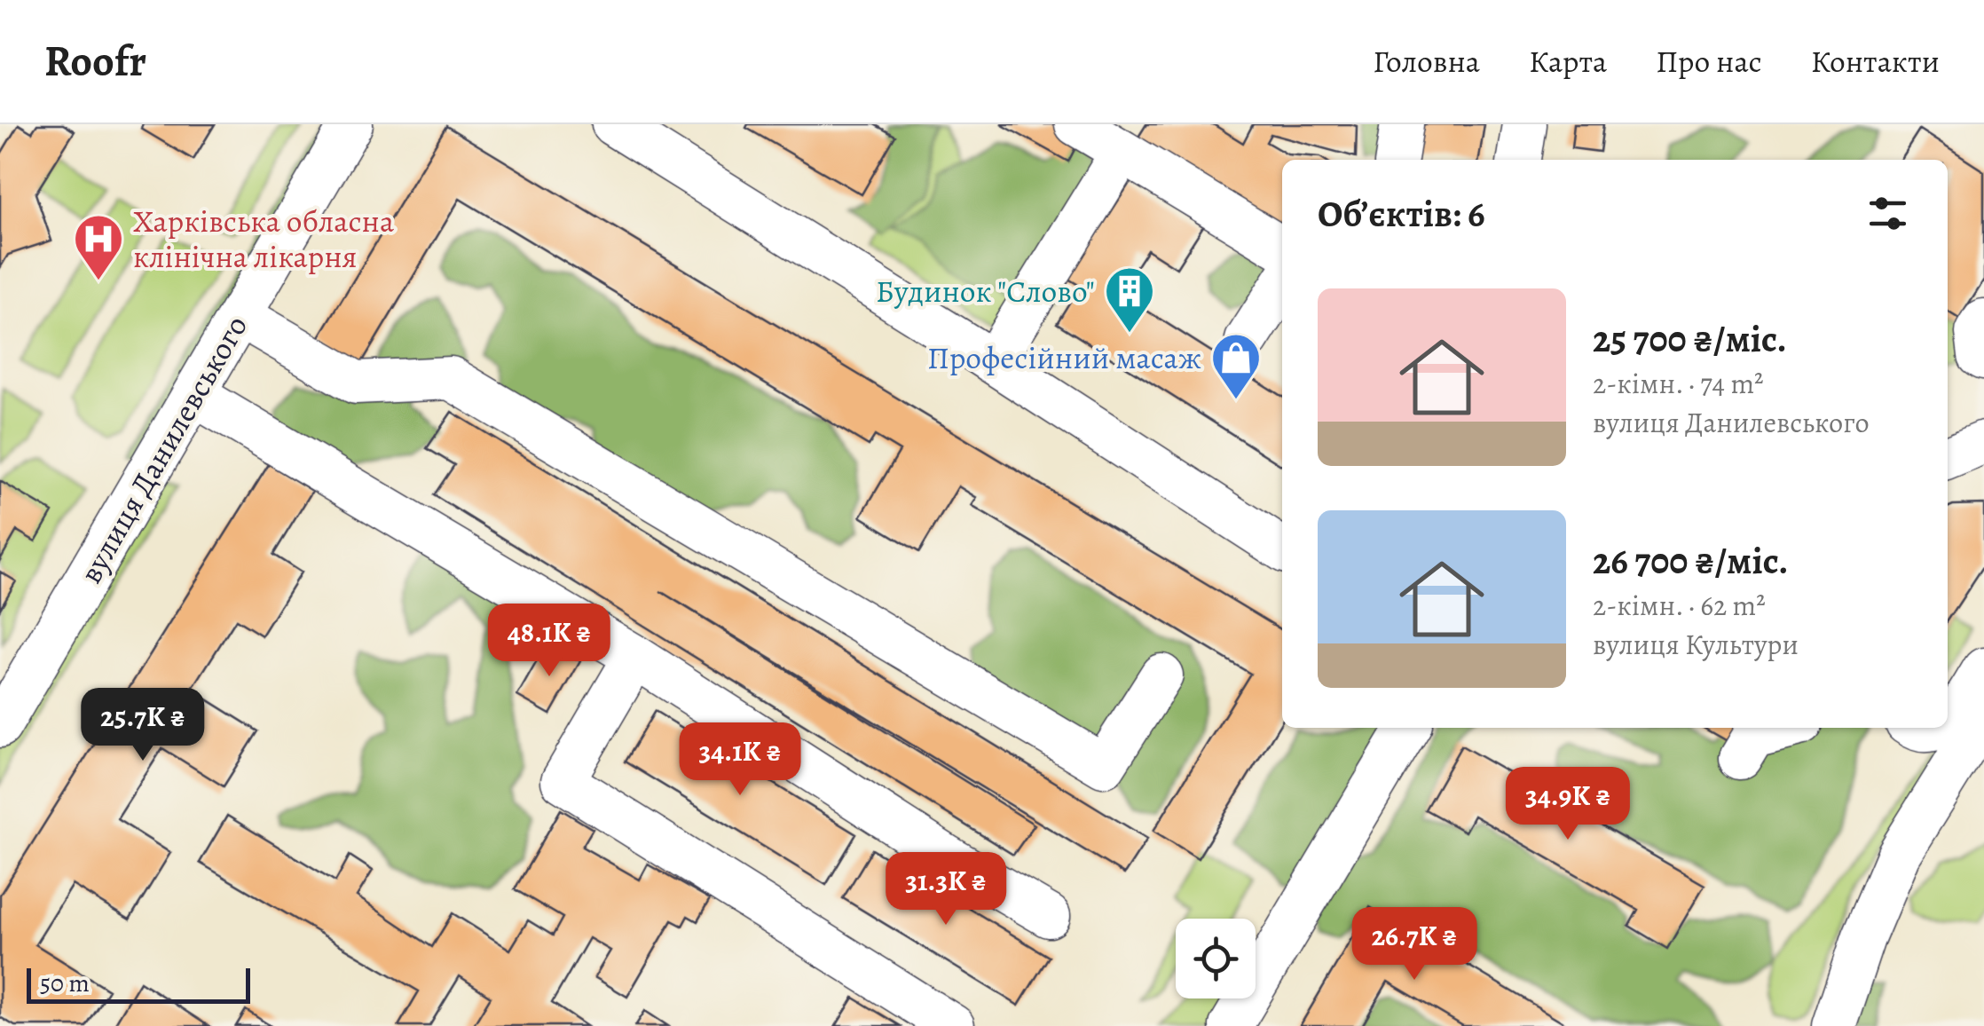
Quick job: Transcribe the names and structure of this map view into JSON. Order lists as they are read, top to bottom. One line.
{"streets":{"street":["вулиця Данилевського"]},"places":{"hospital":["Харківська обласна клінічна лікарня"],"building":["Будинок \"Слово\""],"shop":["Професійний масаж"]},"scale_bar":"50 m","page":{"header":"Roofr","nav":["Головна","Карта","Про нас","Контакти"],"heading":"Об’єктів: 6","list":[{"name":"25 700 ₴/міс.","note":"2-кімн. · 74 m² · вулиця Данилевського"},{"name":"26 700 ₴/міс.","note":"2-кімн. · 62 m² · вулиця Культури"}],"price":["48.1K ₴","25.7K ₴","34.1K ₴","34.9K ₴","31.3K ₴","26.7K ₴"],"scale":"50 m"}}
